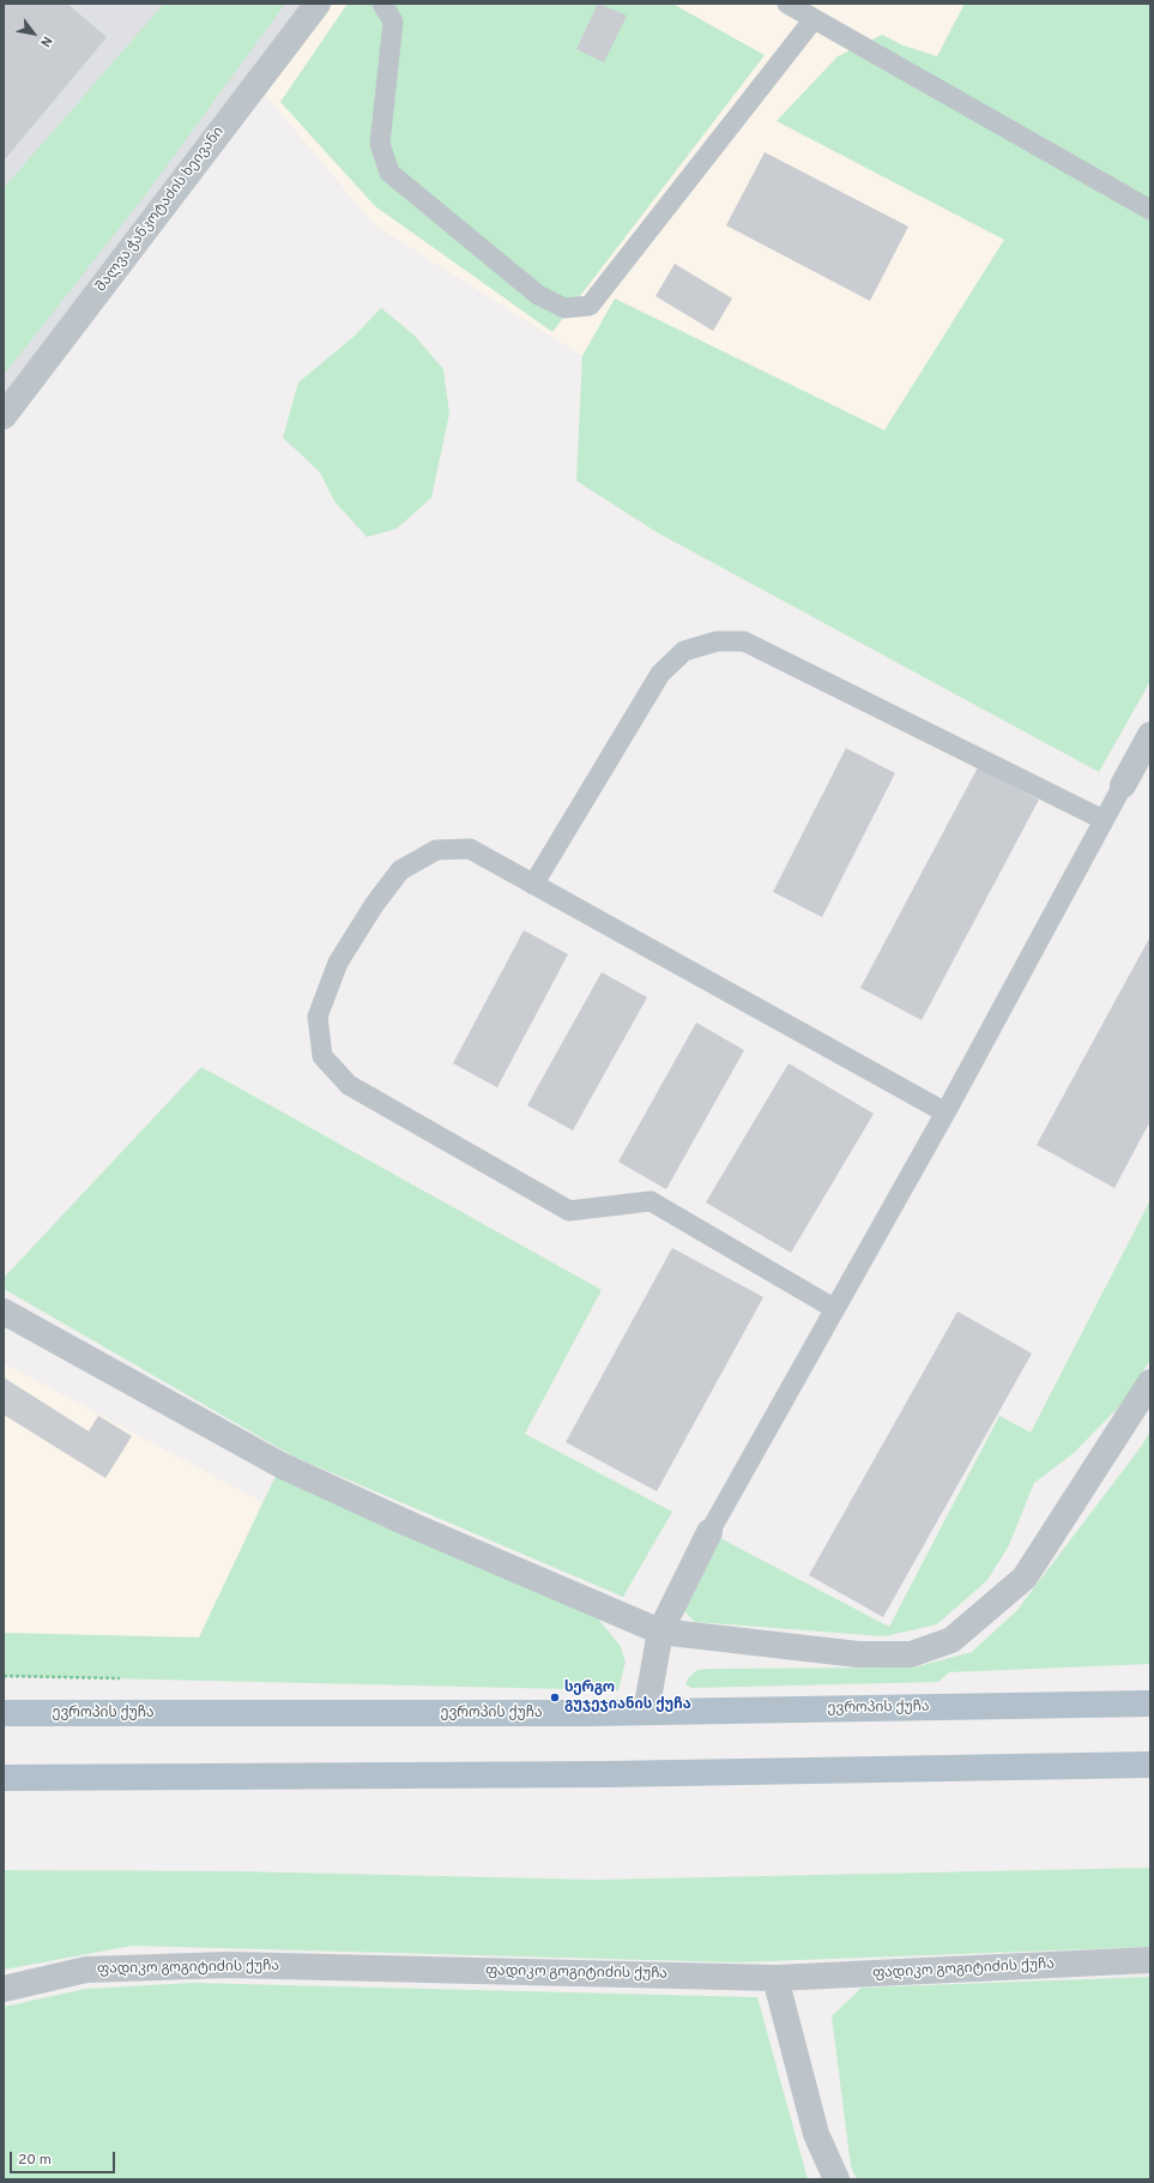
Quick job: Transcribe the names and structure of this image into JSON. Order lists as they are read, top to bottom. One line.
{"streets":{"main road":["ევროპის ქუჩა"],"street":["შალვა ჭანკოტაძის ხეივანი","ფადიკო გოგიტიძის ქუჩა"]},"places":["სერგო გუჯეჯიანის ქუჩა"],"scale_bar":"20 m","north":"bottom right"}
